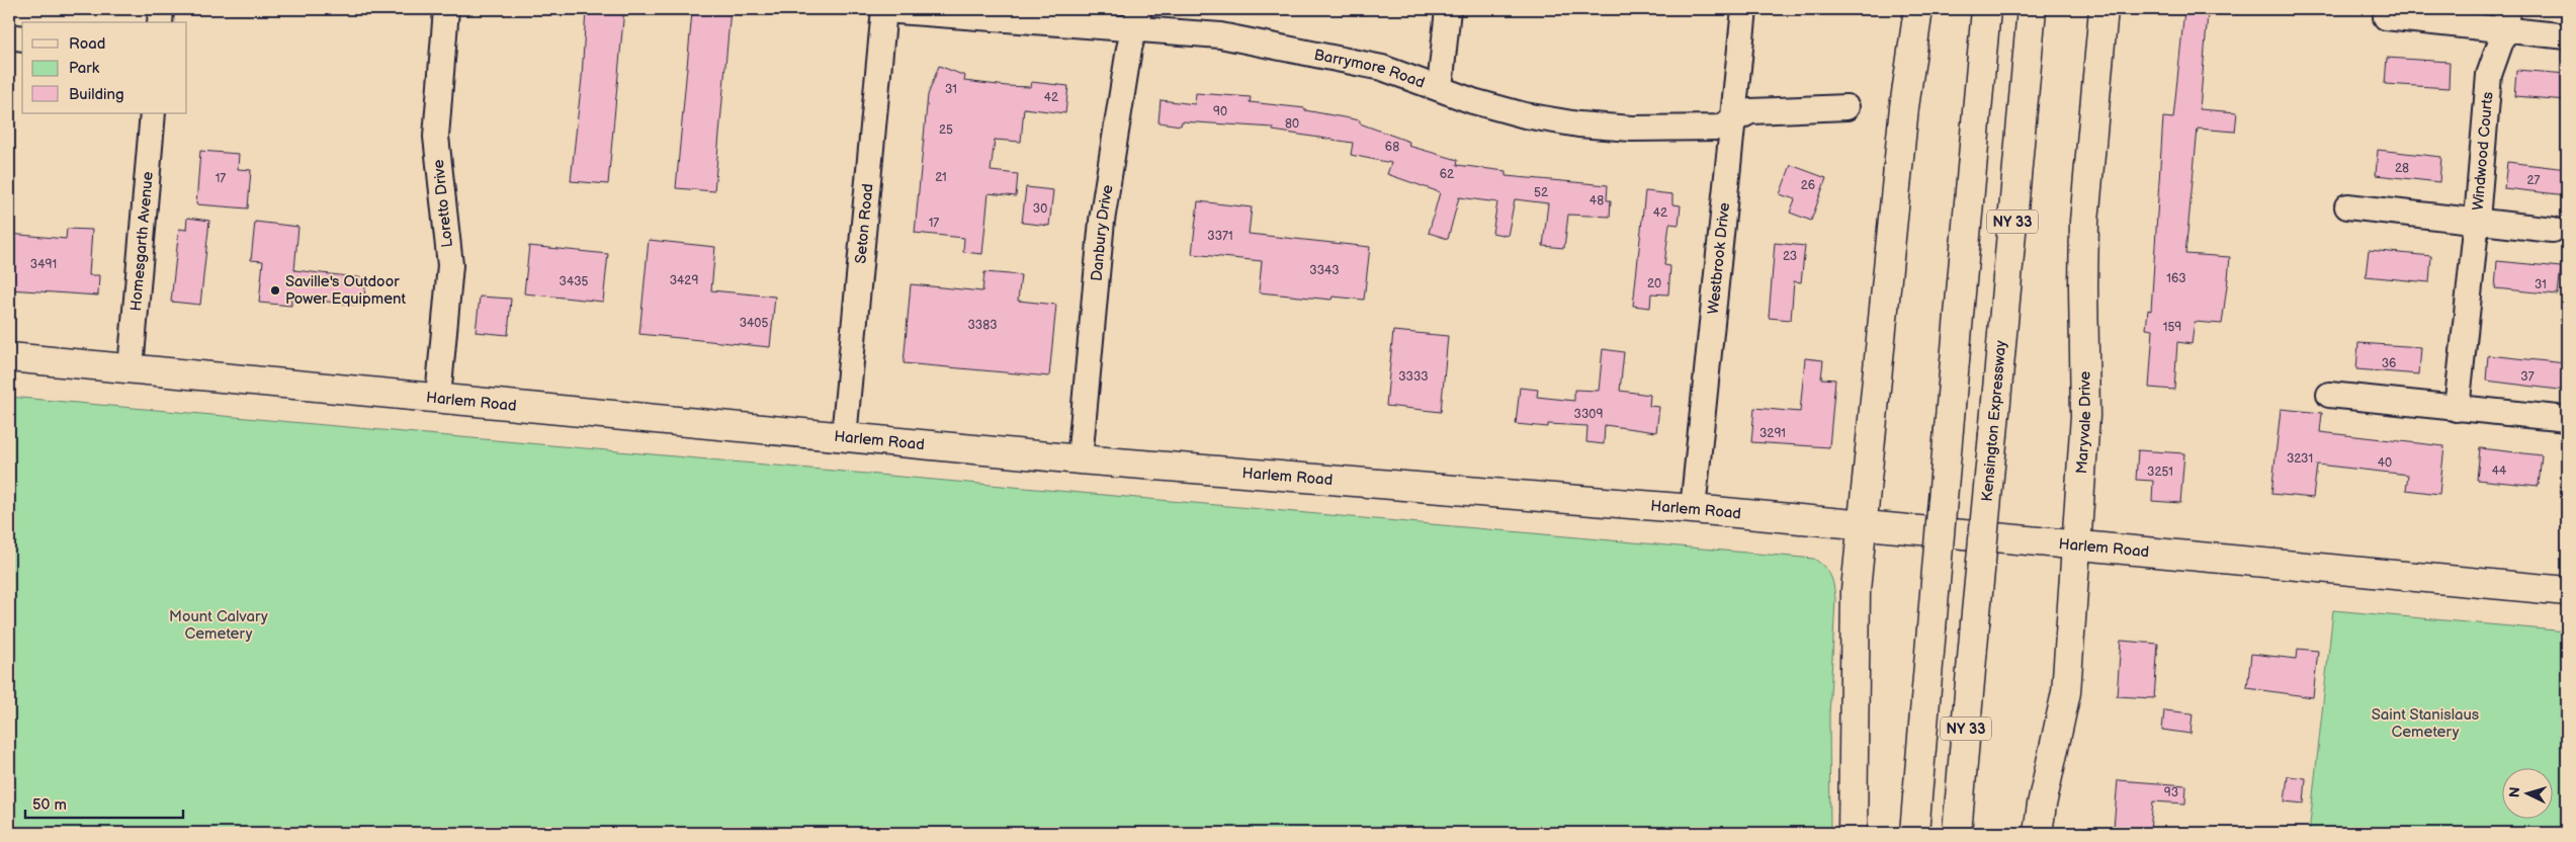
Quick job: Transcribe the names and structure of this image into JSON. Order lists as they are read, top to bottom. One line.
{"streets":{"main road":["NY 33","Harlem Road","Kensington Expressway","Maryvale Drive"],"street":["Barrymore Road","Windwood Courts","Loretto Drive","Seton Road","Danbury Drive","Homesgarth Avenue","Westbrook Drive"]},"crossings":[["Barrymore Road","Seton Road"],["Barrymore Road","Danbury Drive"],["Barrymore Road","Westbrook Drive"],["Loretto Drive","Harlem Road"],["Seton Road","Harlem Road"],["Danbury Drive","Harlem Road"],["Homesgarth Avenue","Harlem Road"],["Westbrook Drive","Harlem Road"],["Harlem Road","Maryvale Drive"]],"parks":["Mount Calvary Cemetery","Saint Stanislaus Cemetery"],"places":["Saville's Outdoor Power Equipment"],"house_numbers":["31","42","90","80","25","68","28","62","21","17","27","26","52","48","30","42","17","3371","23","3491","3343","163","3429","3435","20","31","3405","3383","159","36","3333","37","3309","3291","3231","40","44","3251","93"],"legend":["Road","Park","Building"],"scale_bar":"50 m","north":"left"}
